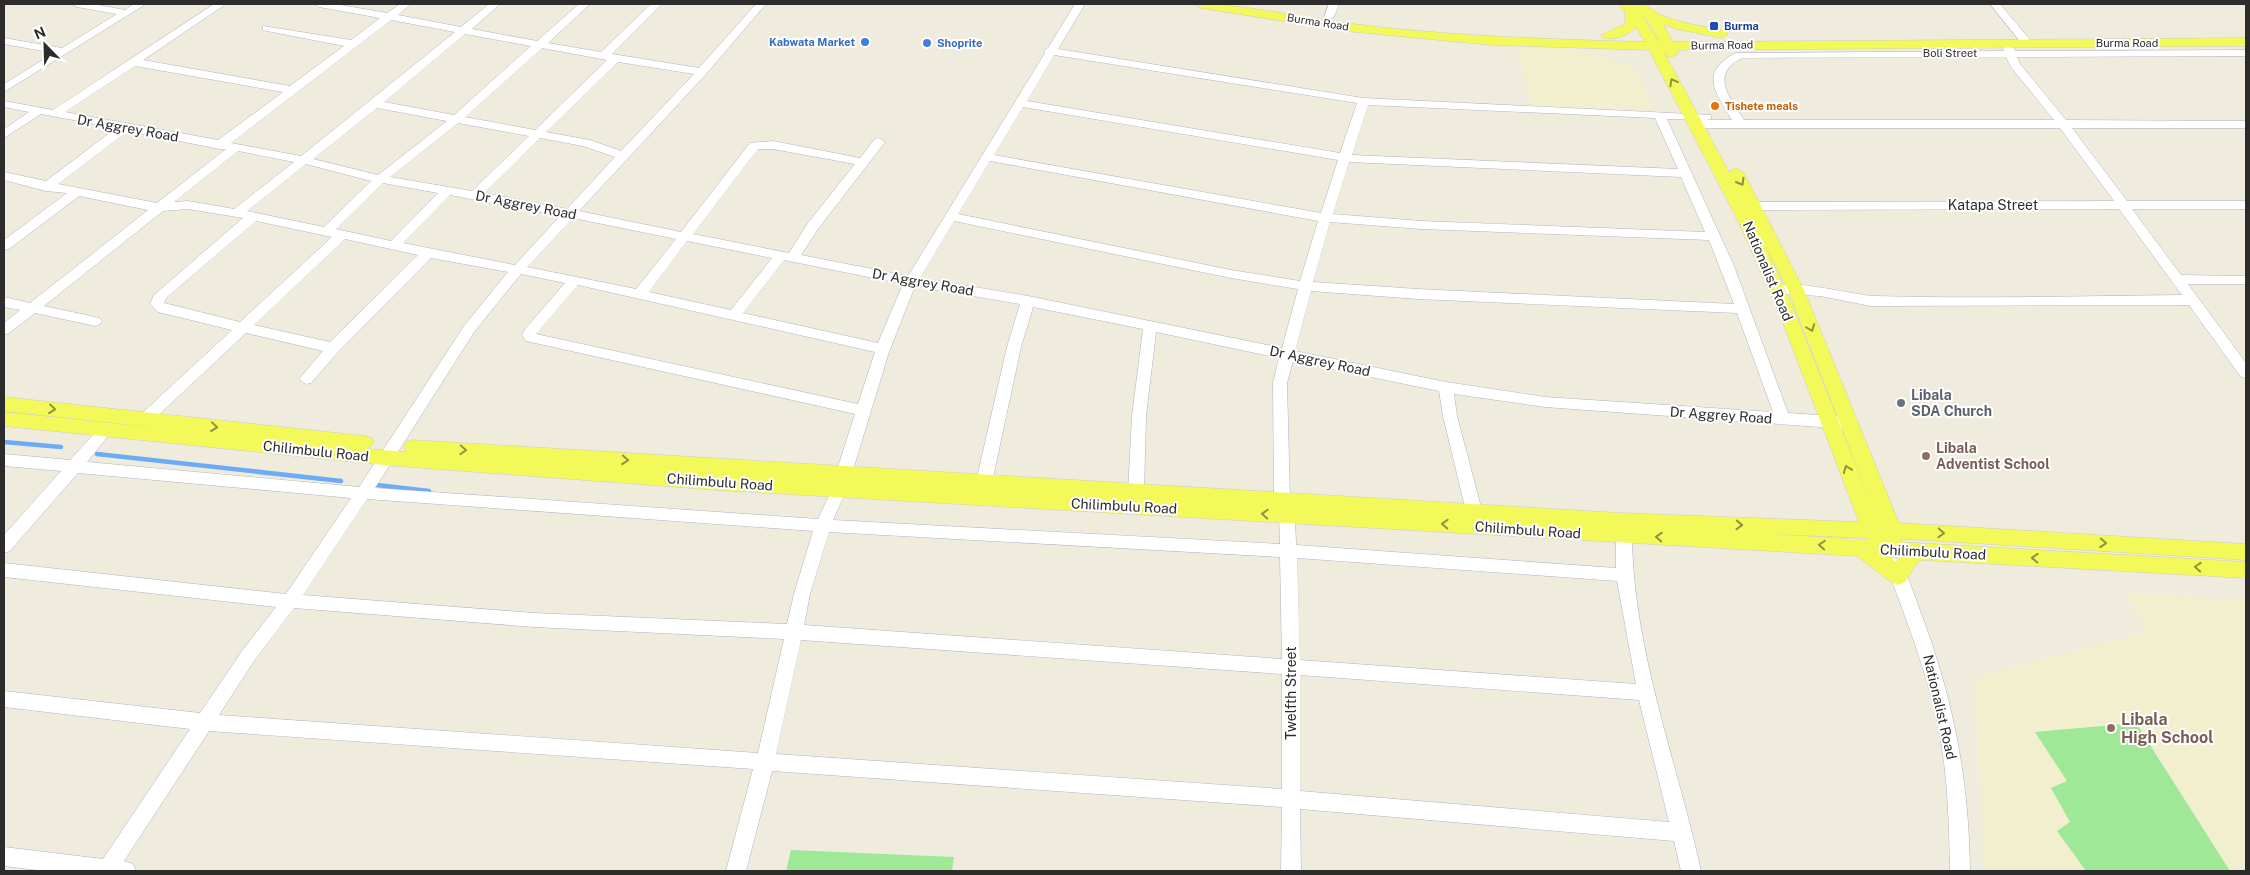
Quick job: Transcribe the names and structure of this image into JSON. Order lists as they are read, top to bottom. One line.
{"streets":{"main road":["Burma Road","Nationalist Road","Chilimbulu Road"],"street":["Boli Street","Dr Aggrey Road","Katapa Street","Twelfth Street"]},"crossings":[["Burma Road","Boli Street"],["Burma Road","Nationalist Road"],["Dr Aggrey Road","Nationalist Road"],["Dr Aggrey Road","Twelfth Street"],["Katapa Street","Nationalist Road"],["Nationalist Road","Chilimbulu Road"],["Chilimbulu Road","Twelfth Street"]],"places":{"transit":["Burma"],"other":["Kabwata Market","Shoprite","Tishete meals","Libala SDA Church","Libala Adventist School","Libala High School"]},"north":"top left"}
